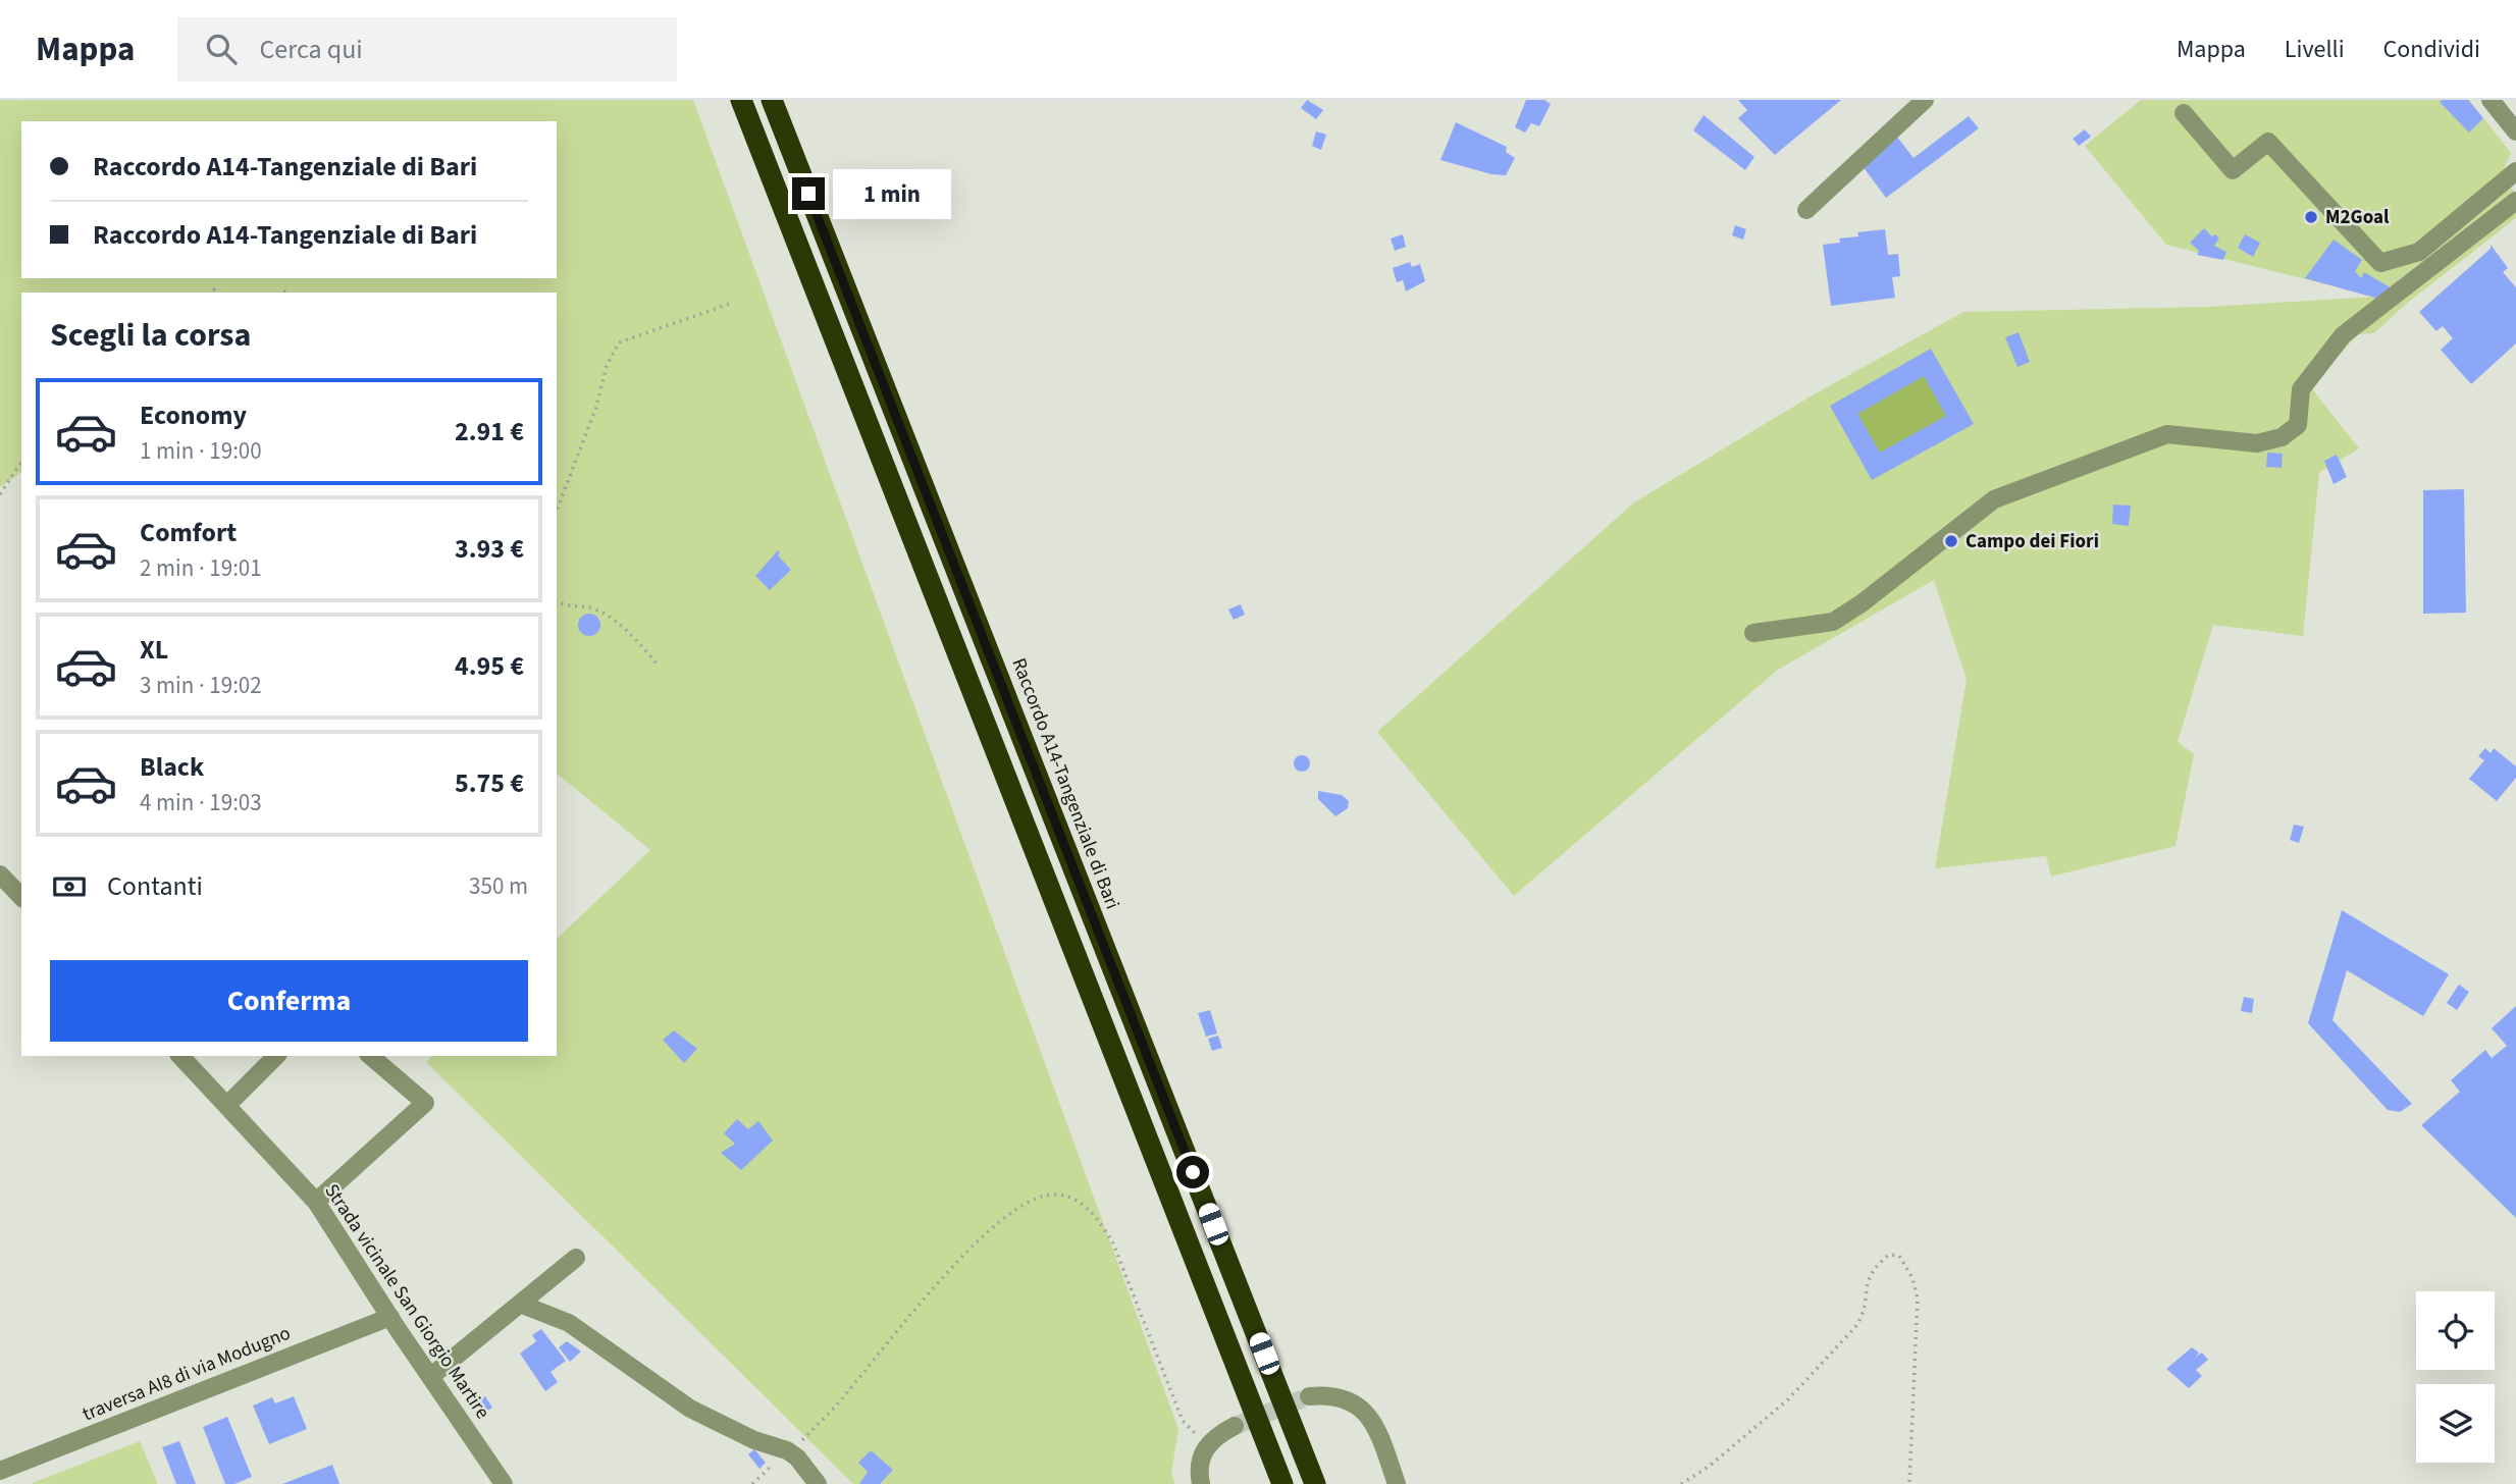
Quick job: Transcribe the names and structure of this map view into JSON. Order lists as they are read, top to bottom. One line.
{"streets":{"highway":["Raccordo A14-Tangenziale di Bari"],"street":["Strada vicinale San Giorgio Martire","traversa AI8 di via Modugno"]},"crossings":[["Strada vicinale San Giorgio Martire","traversa AI8 di via Modugno"]],"places":["M2Goal","Campo dei Fiori"],"page":{"header":"Mappa","search":"Cerca qui","nav":["Mappa","Livelli","Condividi"],"banner":["Raccordo A14-Tangenziale di Bari","Raccordo A14-Tangenziale di Bari"],"bubble":"1 min","heading":"Scegli la corsa","list":[{"name":"Economy","note":"1 min · 19:00","value":"2.91 €"},{"name":"Comfort","note":"2 min · 19:01","value":"3.93 €"},{"name":"XL","note":"3 min · 19:02","value":"4.95 €"},{"name":"Black","note":"4 min · 19:03","value":"5.75 €"}],"pay":["Contanti","350 m"],"buttons":"Conferma"}}
